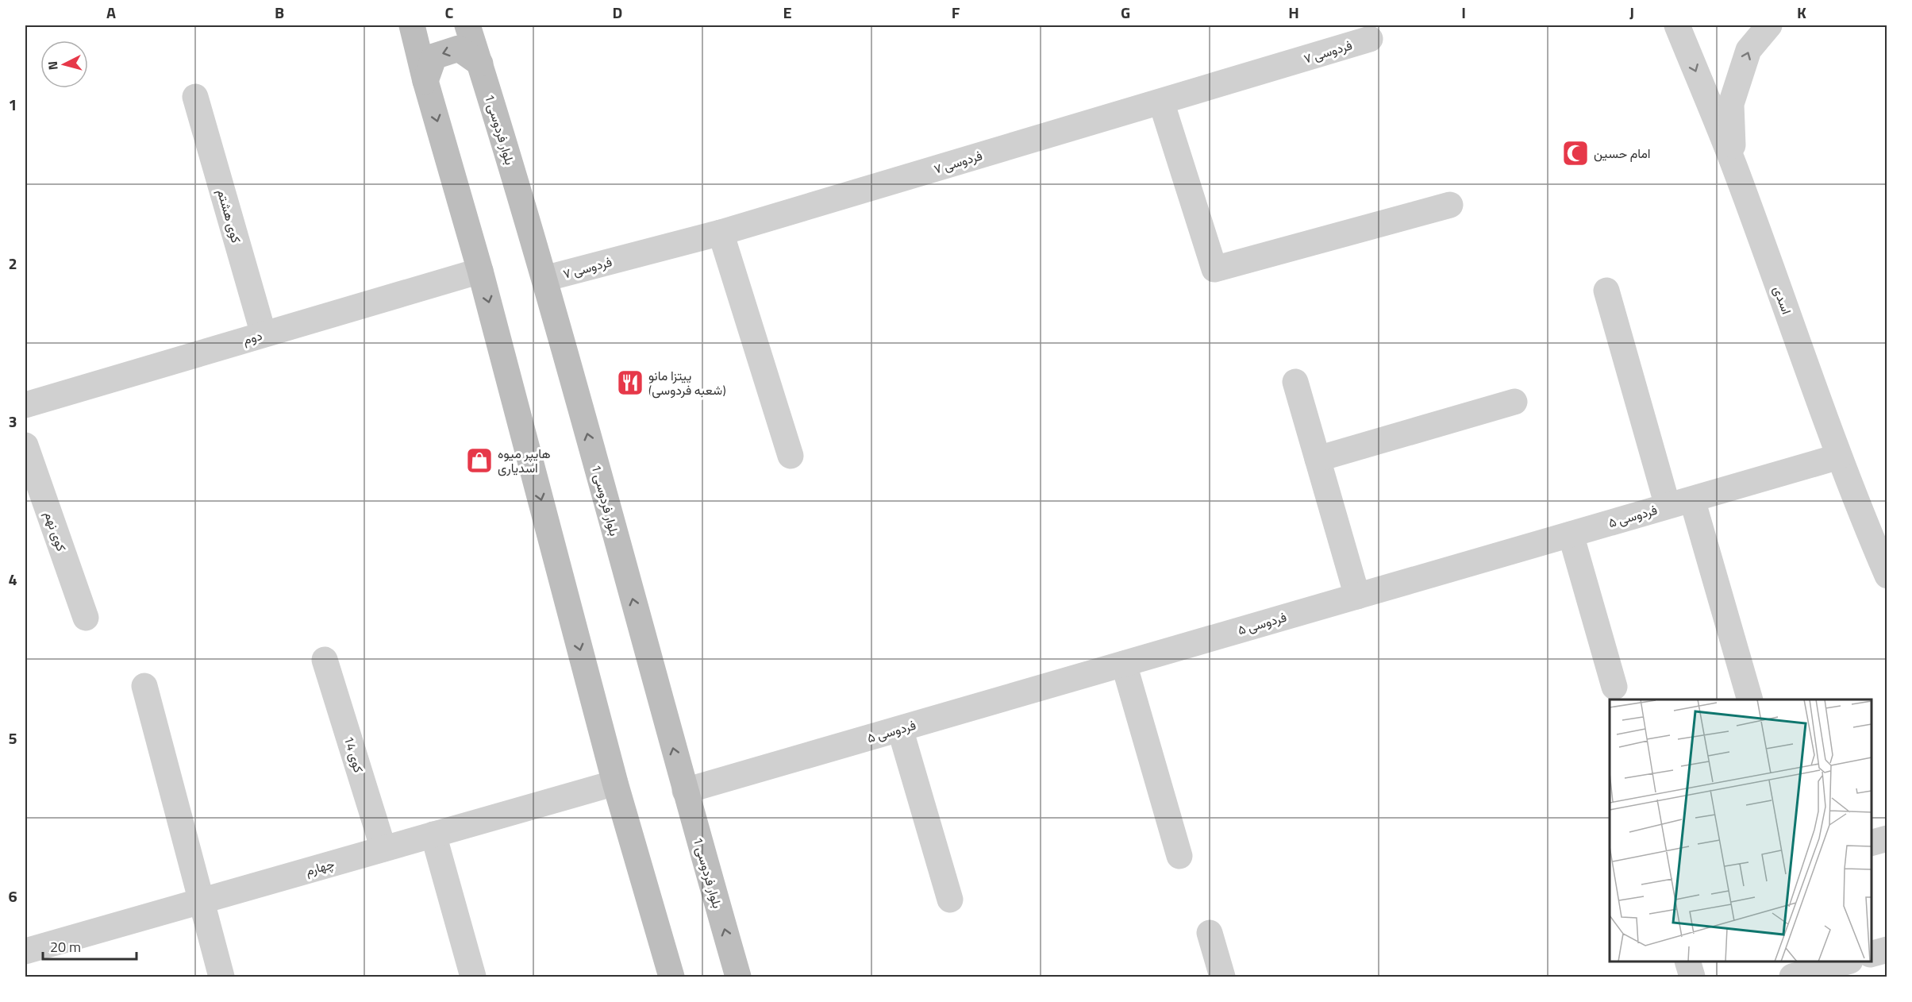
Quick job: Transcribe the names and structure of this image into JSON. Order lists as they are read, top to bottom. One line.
{"streets":{"main road":["بلوار فردوسی 1"],"street":["فردوسی ۷","کوی هشتم","اسدی","دوم","فردوسی ۵","کوی نهم","کوی 14","چهارم"]},"crossings":[["فردوسی ۷","بلوار فردوسی 1"],["بلوار فردوسی 1","فردوسی ۵"],["کوی هشتم","دوم"],["اسدی","فردوسی ۵"],["کوی 14","چهارم"]],"places":{"mosque":["امام حسین"],"restaurant":["پیتزا مانو (شعبه فردوسی)"],"shop":["هایپر میوه اسدیاری"]},"scale_bar":"20 m","north":"left","grid":{"columns":["A","B","C","D","E","F","G","H","I","J","K"],"rows":["1","2","3","4","5","6"]}}
